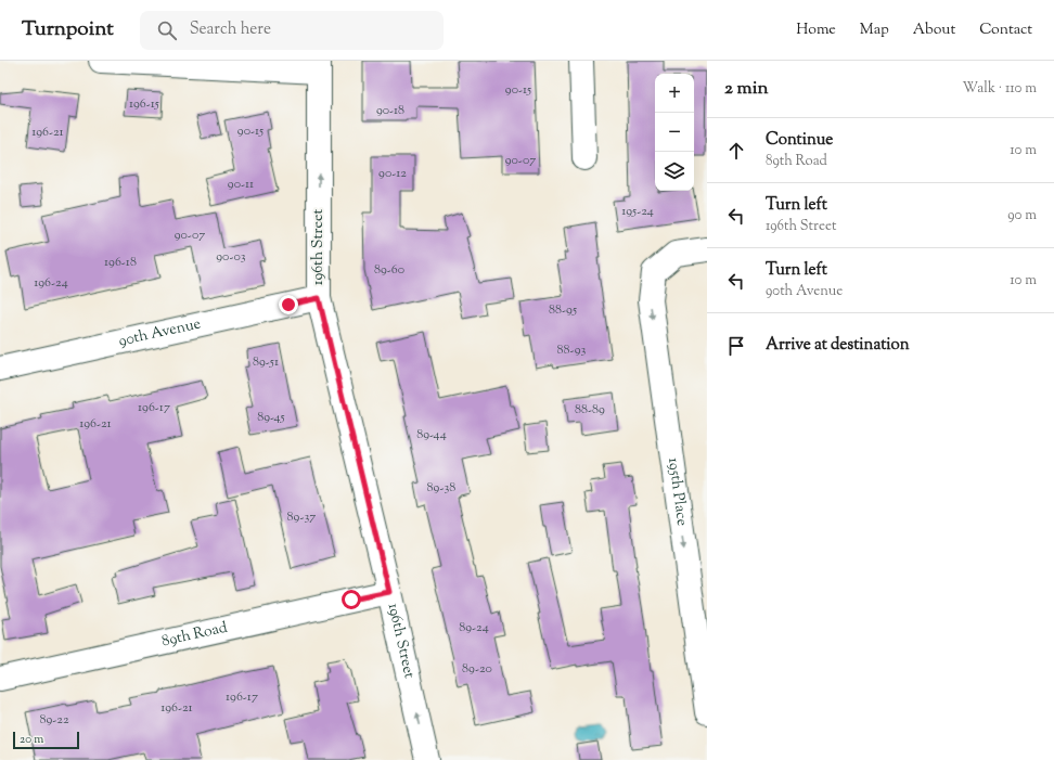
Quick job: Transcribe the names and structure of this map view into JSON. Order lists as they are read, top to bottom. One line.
{"streets":{"street":["196th Street","90th Avenue","195th Place","89th Road"]},"crossings":[["196th Street","90th Avenue"],["196th Street","89th Road"]],"one_way":["196th Street","195th Place"],"house_numbers":["90-15","196-15","90-18","90-15","196-21","90-07","90-12","90-11","195-24","90-07","90-03","196-18","89-60","196-24","88-95","88-93","89-51","196-17","88-89","89-45","196-21","89-44","89-38","89-37","89-24","89-20","196-17","196-21","89-22"],"scale_bar":"20 m","page":{"header":"Turnpoint","search":"Search here","nav":["Home","Map","About","Contact"],"heading":["2 min","Walk · 110 m"],"map_buttons":["+","−"],"list":[["Continue","89th Road","10 m"],["Turn left","196th Street","90 m"],["Turn left","90th Avenue","10 m"],"Arrive at destination"],"scale":"20 m"}}
